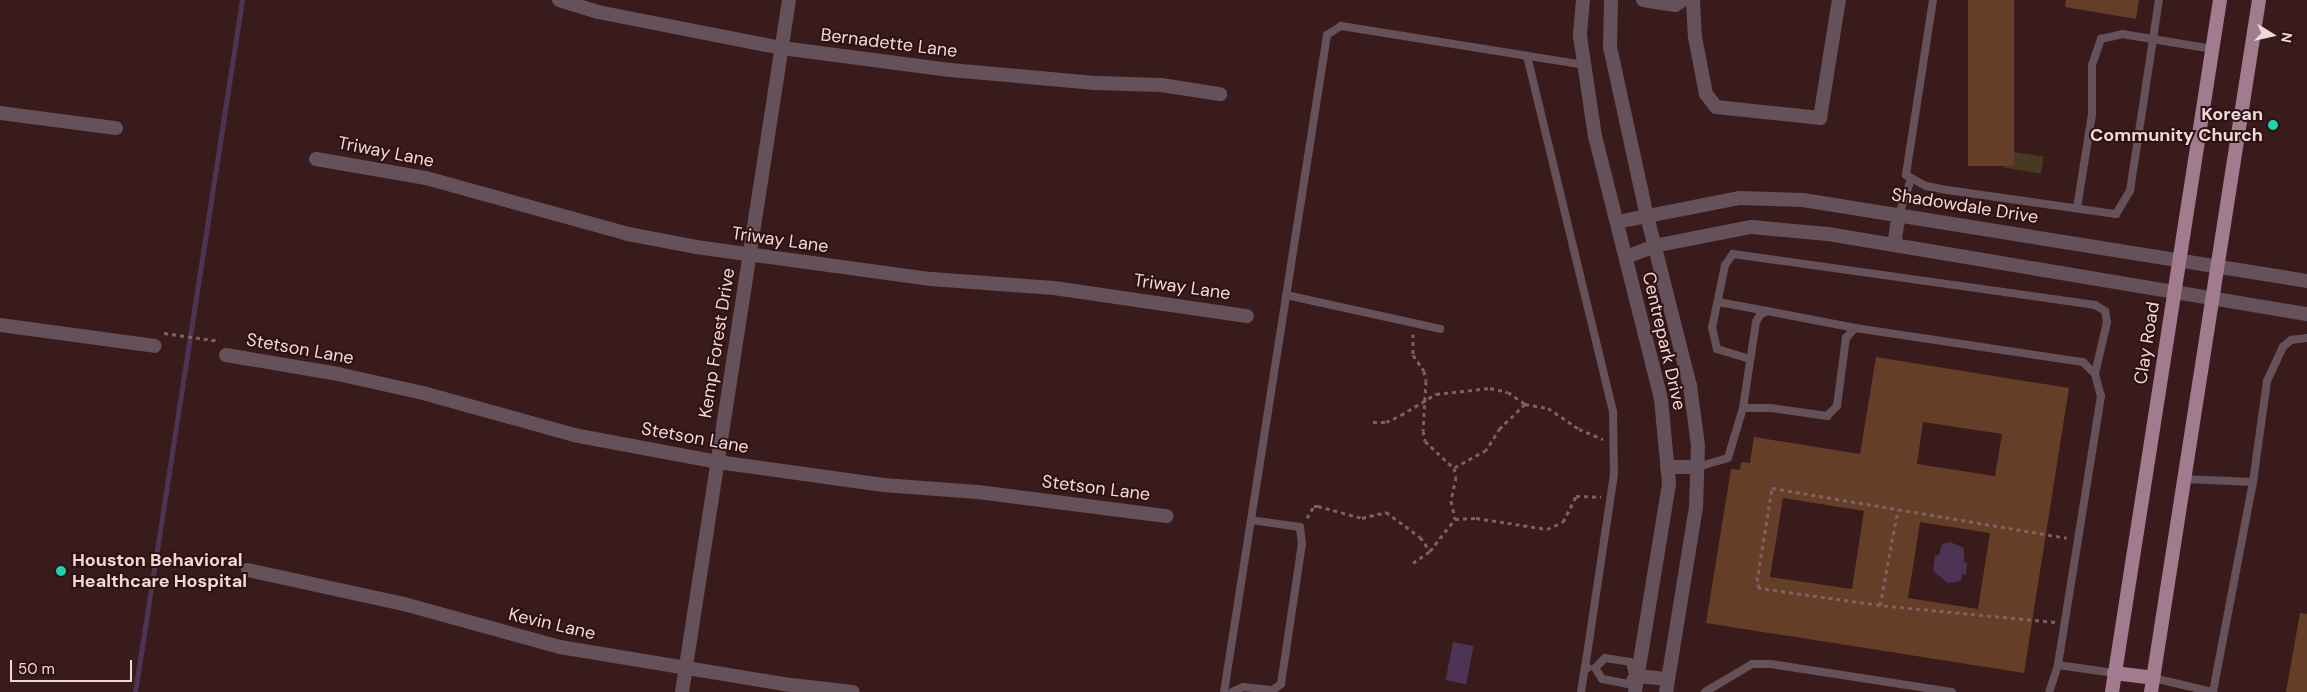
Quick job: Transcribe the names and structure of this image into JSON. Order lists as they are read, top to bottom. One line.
{"streets":{"main road":["Clay Road"],"street":["Bernadette Lane","Triway Lane","Shadowdale Drive","Centrepark Drive","Kemp Forest Drive","Stetson Lane","Kevin Lane"]},"crossings":[["Bernadette Lane","Kemp Forest Drive"],["Triway Lane","Kemp Forest Drive"],["Shadowdale Drive","Centrepark Drive"],["Shadowdale Drive","Clay Road"],["Kemp Forest Drive","Stetson Lane"],["Kemp Forest Drive","Kevin Lane"]],"places":["Korean Community Church","Houston Behavioral Healthcare Hospital"],"scale_bar":"50 m","north":"right"}
